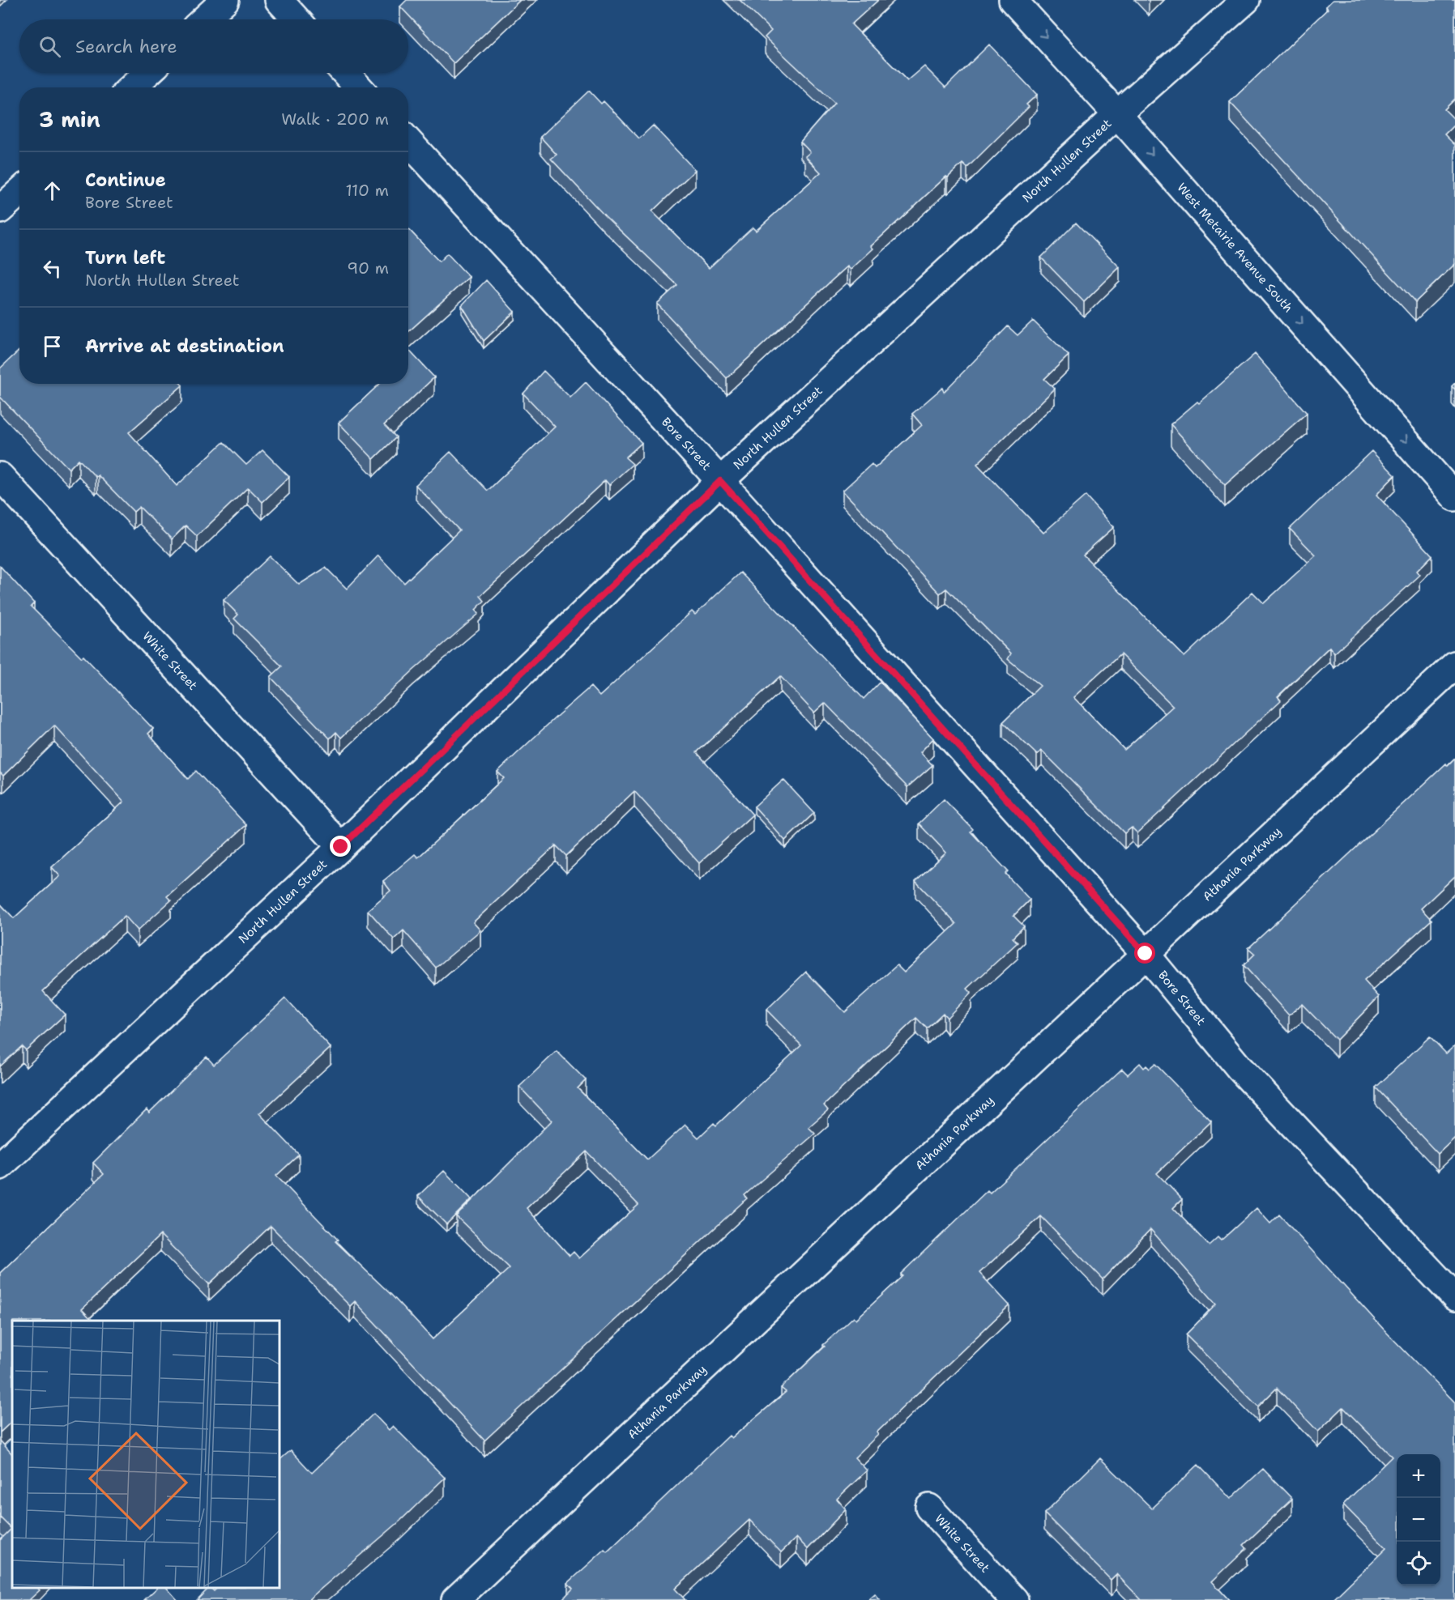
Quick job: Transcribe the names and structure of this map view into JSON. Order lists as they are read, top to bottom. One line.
{"streets":{"street":["North Hullen Street","West Metairie Avenue South","Bore Street","White Street","Athania Parkway"]},"crossings":[["North Hullen Street","West Metairie Avenue South"],["North Hullen Street","Bore Street"],["North Hullen Street","White Street"],["Bore Street","Athania Parkway"]],"one_way":["West Metairie Avenue South"],"page":{"search":"Search here","heading":["3 min","Walk · 200 m"],"list":[["Continue","Bore Street","110 m"],["Turn left","North Hullen Street","90 m"],"Arrive at destination"],"map_buttons":["+","−"]}}
